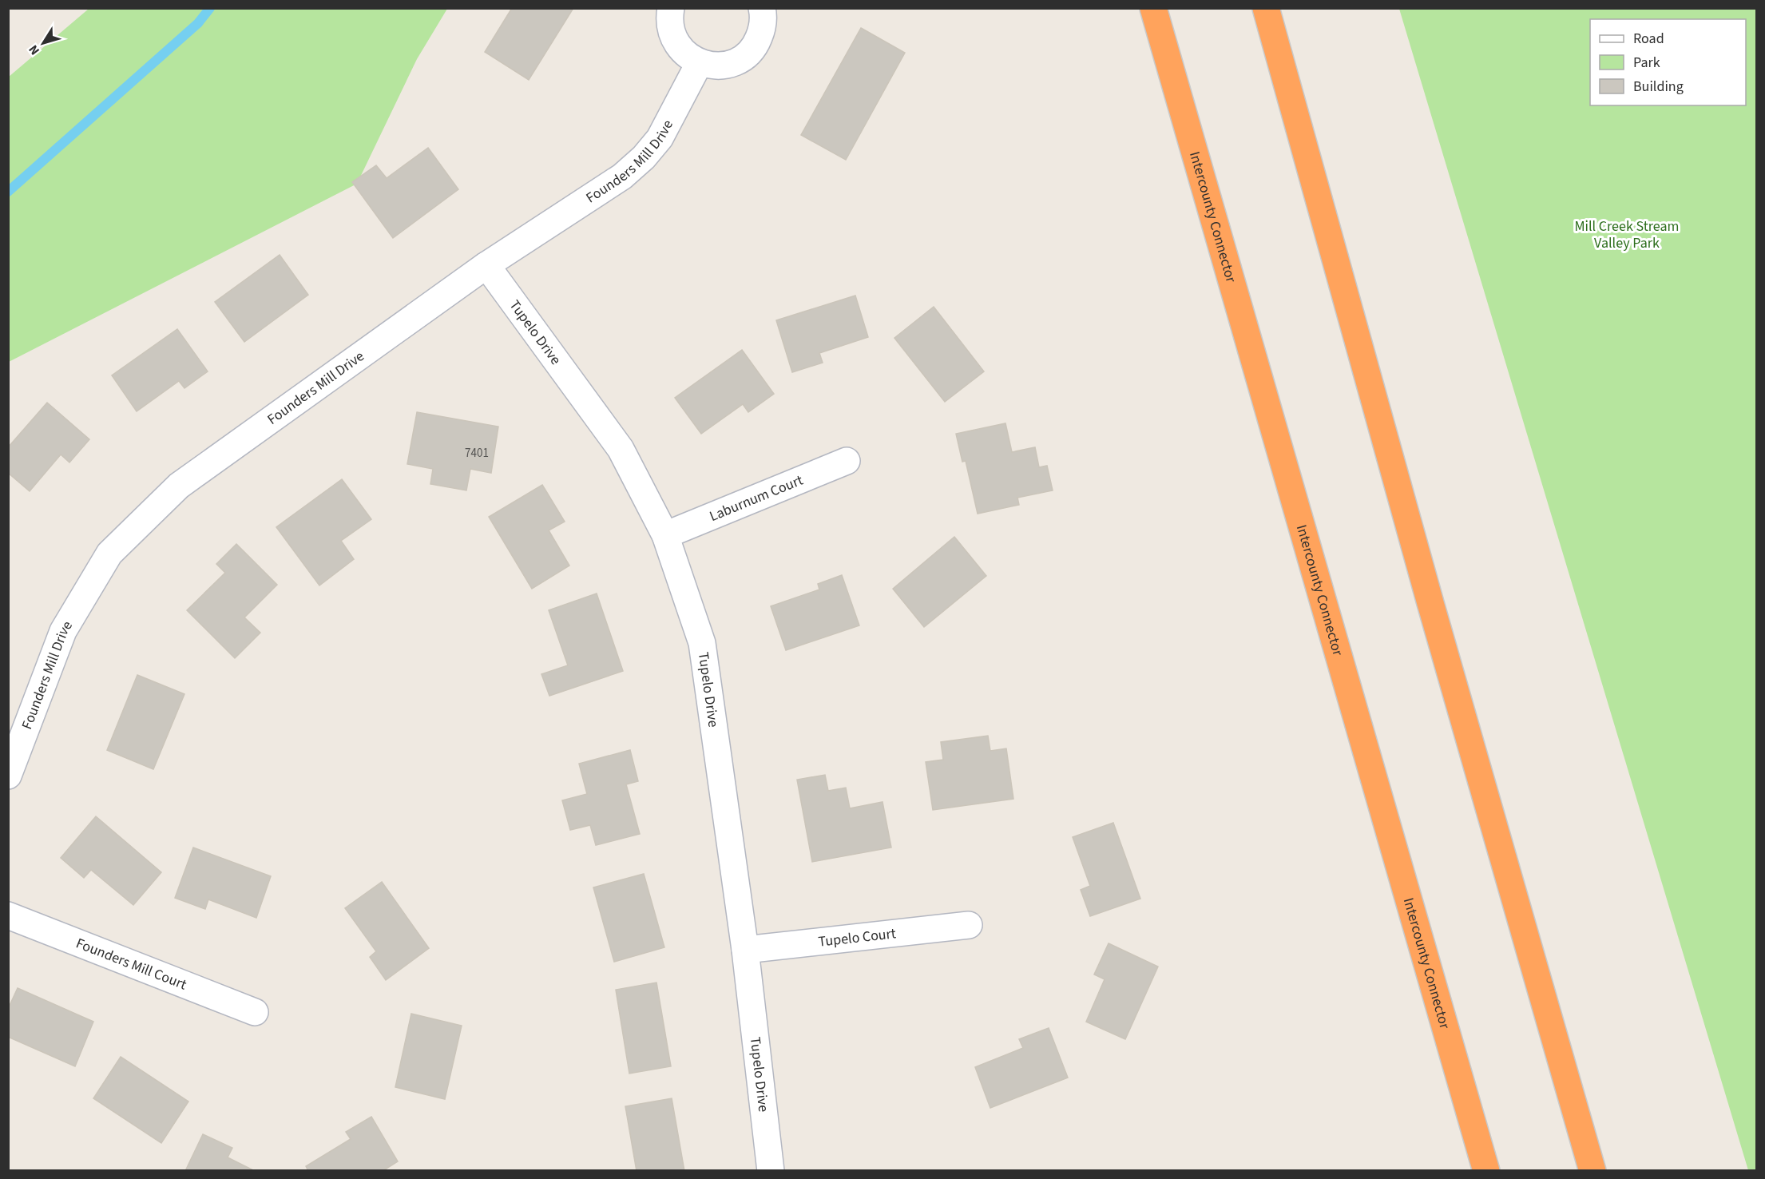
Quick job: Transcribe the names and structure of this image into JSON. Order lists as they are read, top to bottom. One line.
{"streets":{"highway":["Intercounty Connector"],"street":["Founders Mill Drive","Tupelo Drive","Laburnum Court","Tupelo Court","Founders Mill Court"]},"crossings":[["Founders Mill Drive","Tupelo Drive"],["Tupelo Drive","Laburnum Court"],["Tupelo Drive","Tupelo Court"]],"parks":["Mill Creek Stream Valley Park"],"house_numbers":["7401"],"legend":["Road","Park","Building"],"north":"bottom left"}
